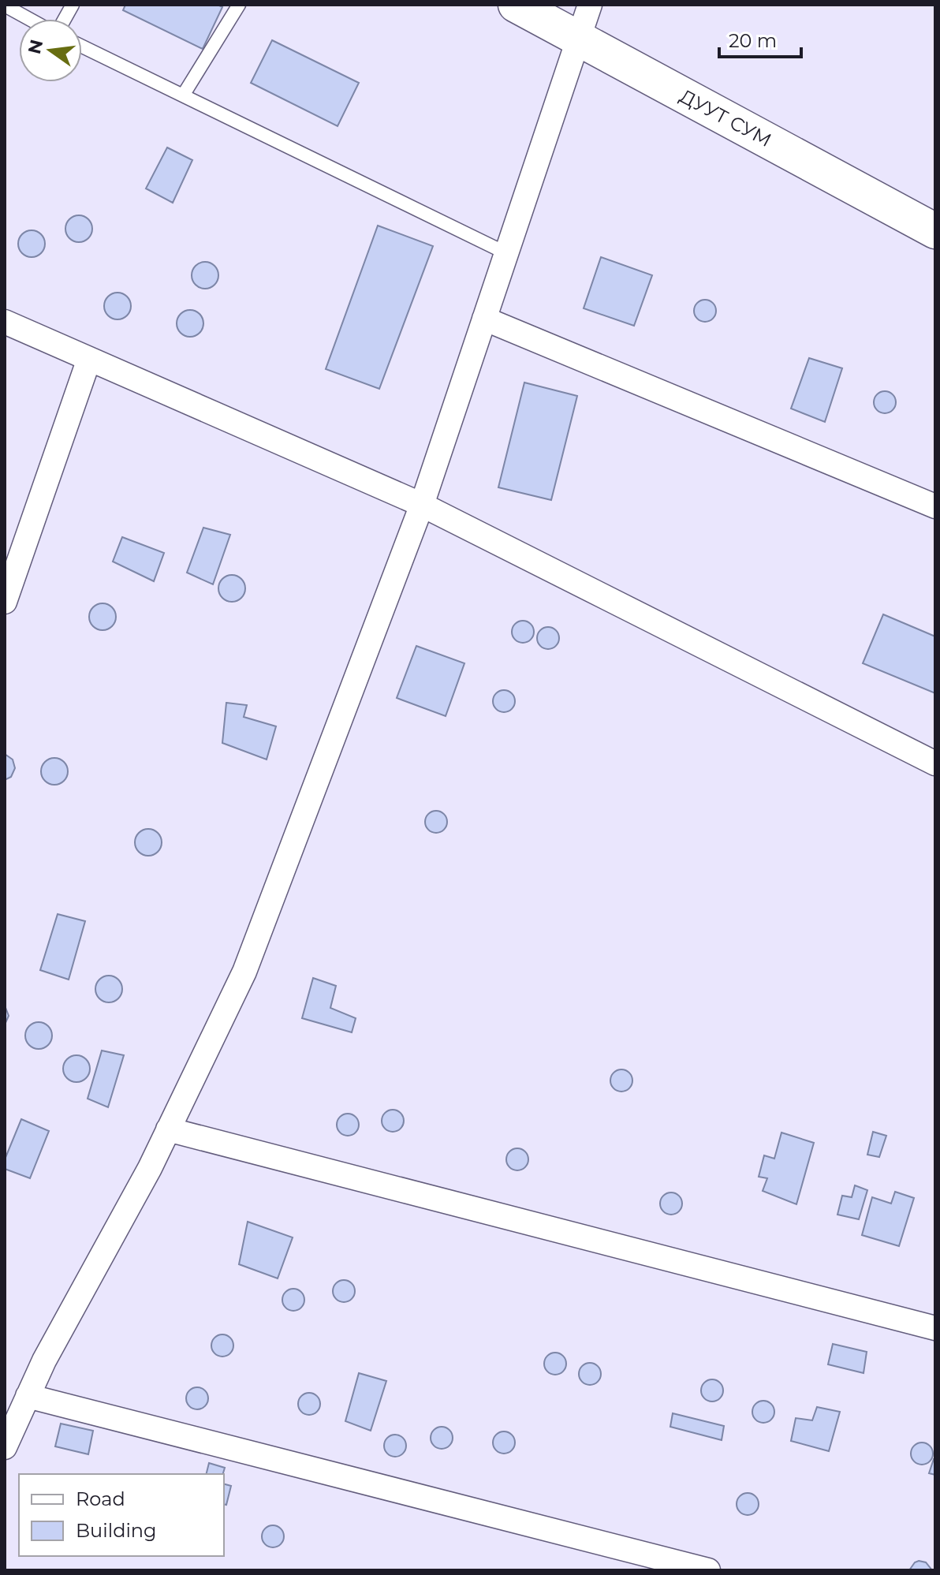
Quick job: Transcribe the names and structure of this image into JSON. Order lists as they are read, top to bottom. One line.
{"streets":{"main road":["ДУУТ СУМ"]},"legend":["Road","Building"],"scale_bar":"20 m","north":"left"}
